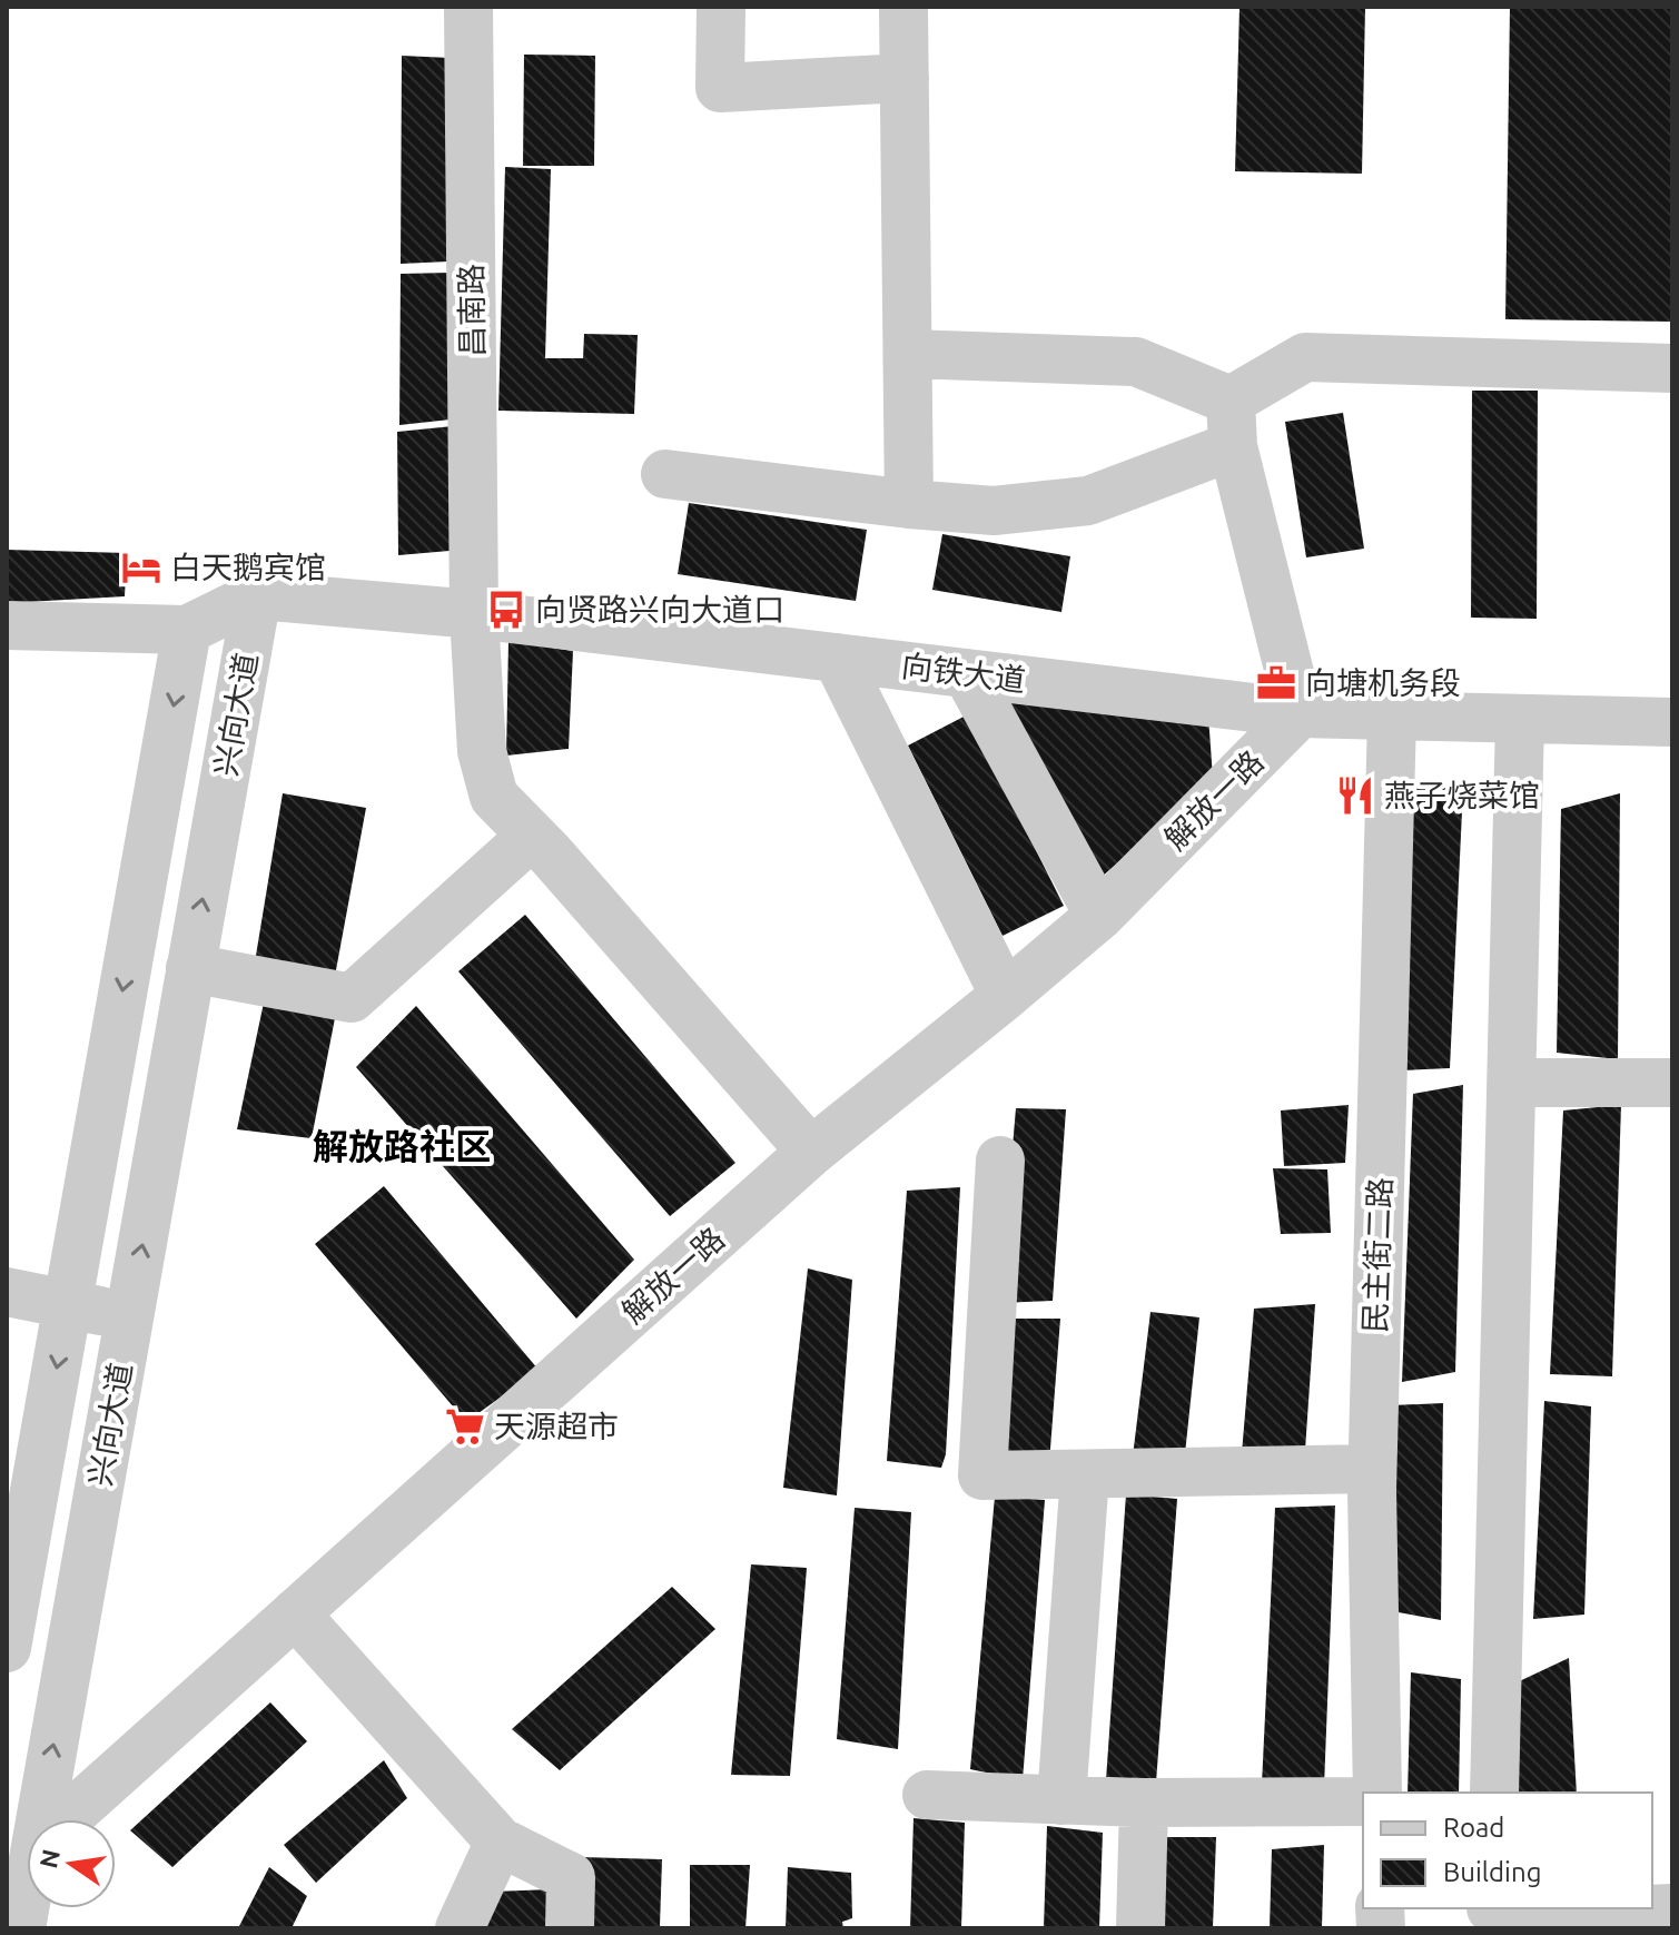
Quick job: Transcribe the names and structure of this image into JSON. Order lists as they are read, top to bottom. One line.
{"streets":{"street":["昌南路","向铁大道","兴向大道","解放一路","民主街二路"]},"crossings":[["昌南路","向铁大道"],["昌南路","解放一路"],["向铁大道","兴向大道"],["向铁大道","解放一路"],["向铁大道","民主街二路"]],"districts":["解放路社区"],"places":{"hotel":["白天鹅宾馆"],"bus stop":["向贤路兴向大道口"],"office":["向塘机务段"],"restaurant":["燕子烧菜馆"],"supermarket":["天源超市"]},"legend":["Road","Building"],"north":"left"}
